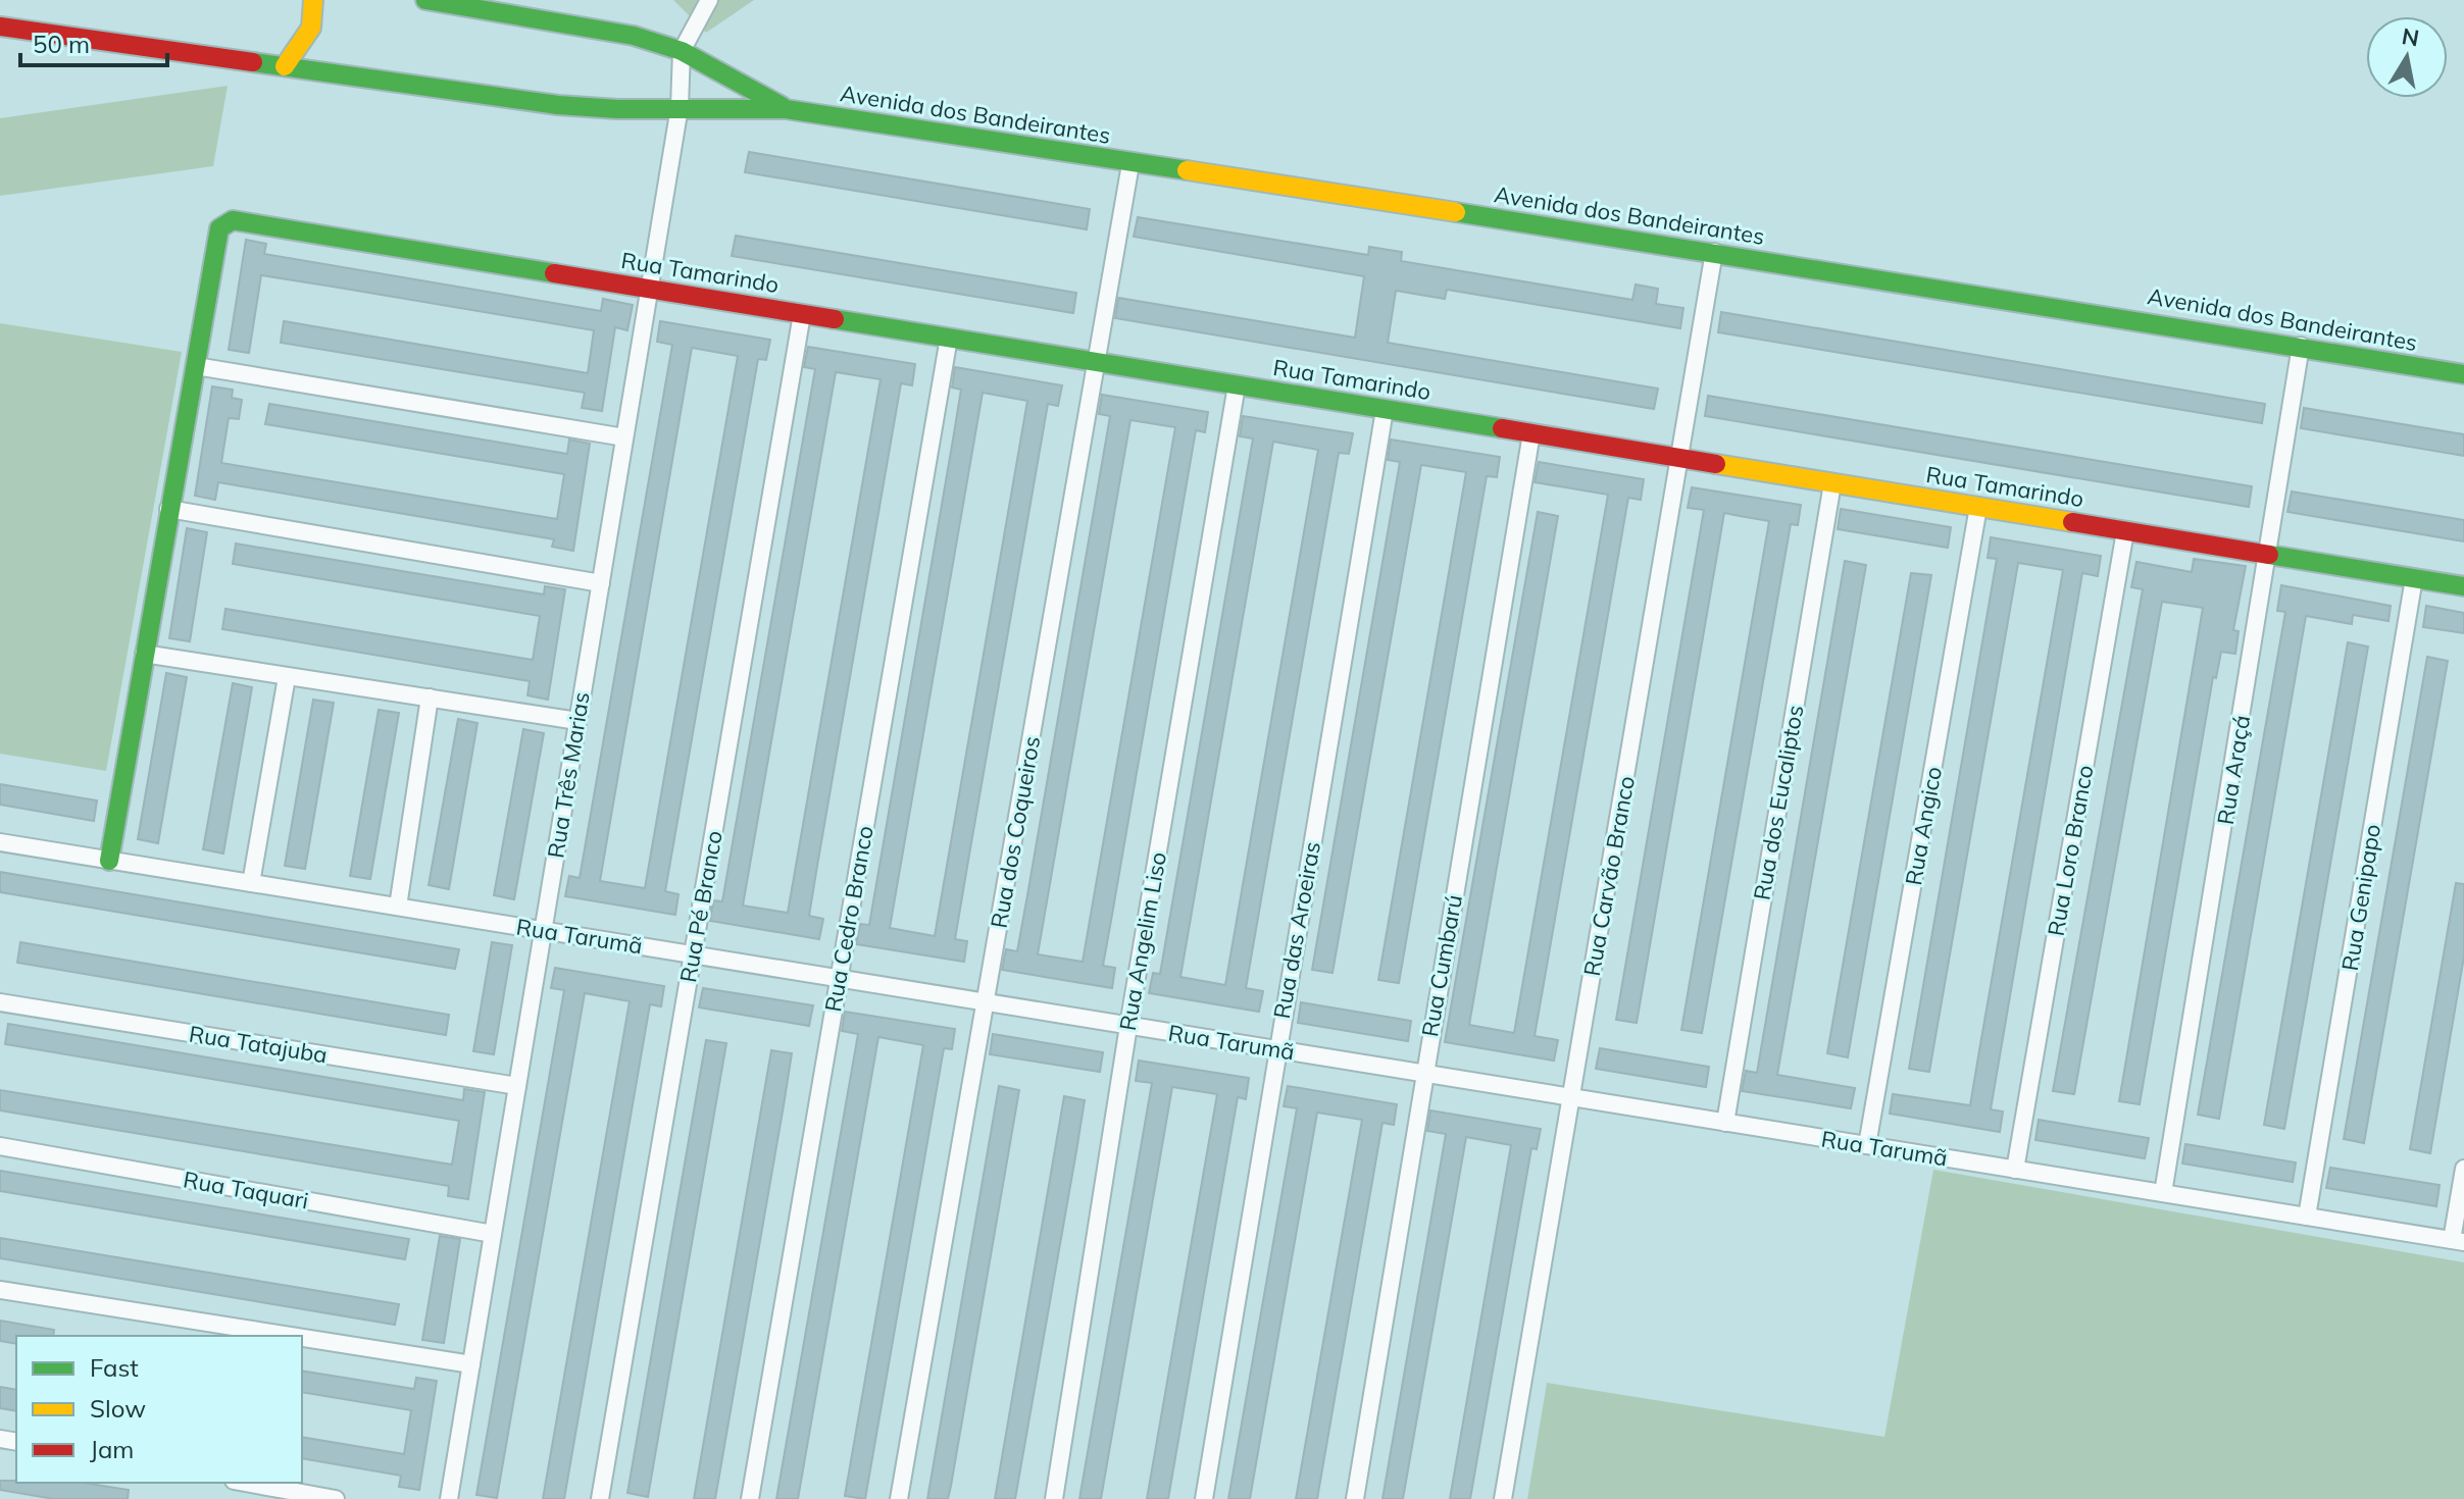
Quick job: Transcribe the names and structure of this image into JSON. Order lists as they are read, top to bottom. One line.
{"streets":{"street":["Avenida dos Bandeirantes","Rua Tamarindo","Rua Araçá","Rua Três Marias","Rua dos Eucaliptos","Rua Angico","Rua dos Coqueiros","Rua Loro Branco","Rua Carvão Branco","Rua Genipapo","Rua Pé Branco","Rua Cedro Branco","Rua das Aroeiras","Rua Tarumã","Rua Angelim Liso","Rua Cumbarú","Rua Tatajuba","Rua Taquari"]},"crossings":[["Avenida dos Bandeirantes","Rua Araçá"],["Avenida dos Bandeirantes","Rua Três Marias"],["Avenida dos Bandeirantes","Rua dos Coqueiros"],["Avenida dos Bandeirantes","Rua Carvão Branco"],["Rua Tamarindo","Rua Araçá"],["Rua Tamarindo","Rua Três Marias"],["Rua Tamarindo","Rua dos Eucaliptos"],["Rua Tamarindo","Rua Angico"],["Rua Tamarindo","Rua dos Coqueiros"],["Rua Tamarindo","Rua Loro Branco"],["Rua Tamarindo","Rua Carvão Branco"],["Rua Tamarindo","Rua Genipapo"],["Rua Tamarindo","Rua Pé Branco"],["Rua Tamarindo","Rua Cedro Branco"],["Rua Tamarindo","Rua das Aroeiras"],["Rua Tamarindo","Rua Angelim Liso"],["Rua Tamarindo","Rua Cumbarú"],["Rua Araçá","Rua Tarumã"],["Rua Três Marias","Rua Tarumã"],["Rua Três Marias","Rua Tatajuba"],["Rua Três Marias","Rua Taquari"],["Rua dos Eucaliptos","Rua Tarumã"],["Rua Angico","Rua Tarumã"],["Rua dos Coqueiros","Rua Tarumã"],["Rua Loro Branco","Rua Tarumã"],["Rua Carvão Branco","Rua Tarumã"],["Rua Genipapo","Rua Tarumã"],["Rua Pé Branco","Rua Tarumã"],["Rua Cedro Branco","Rua Tarumã"],["Rua das Aroeiras","Rua Tarumã"],["Rua Tarumã","Rua Angelim Liso"],["Rua Tarumã","Rua Cumbarú"]],"legend":["Fast","Slow","Jam"],"scale_bar":"50 m","north":"top"}
